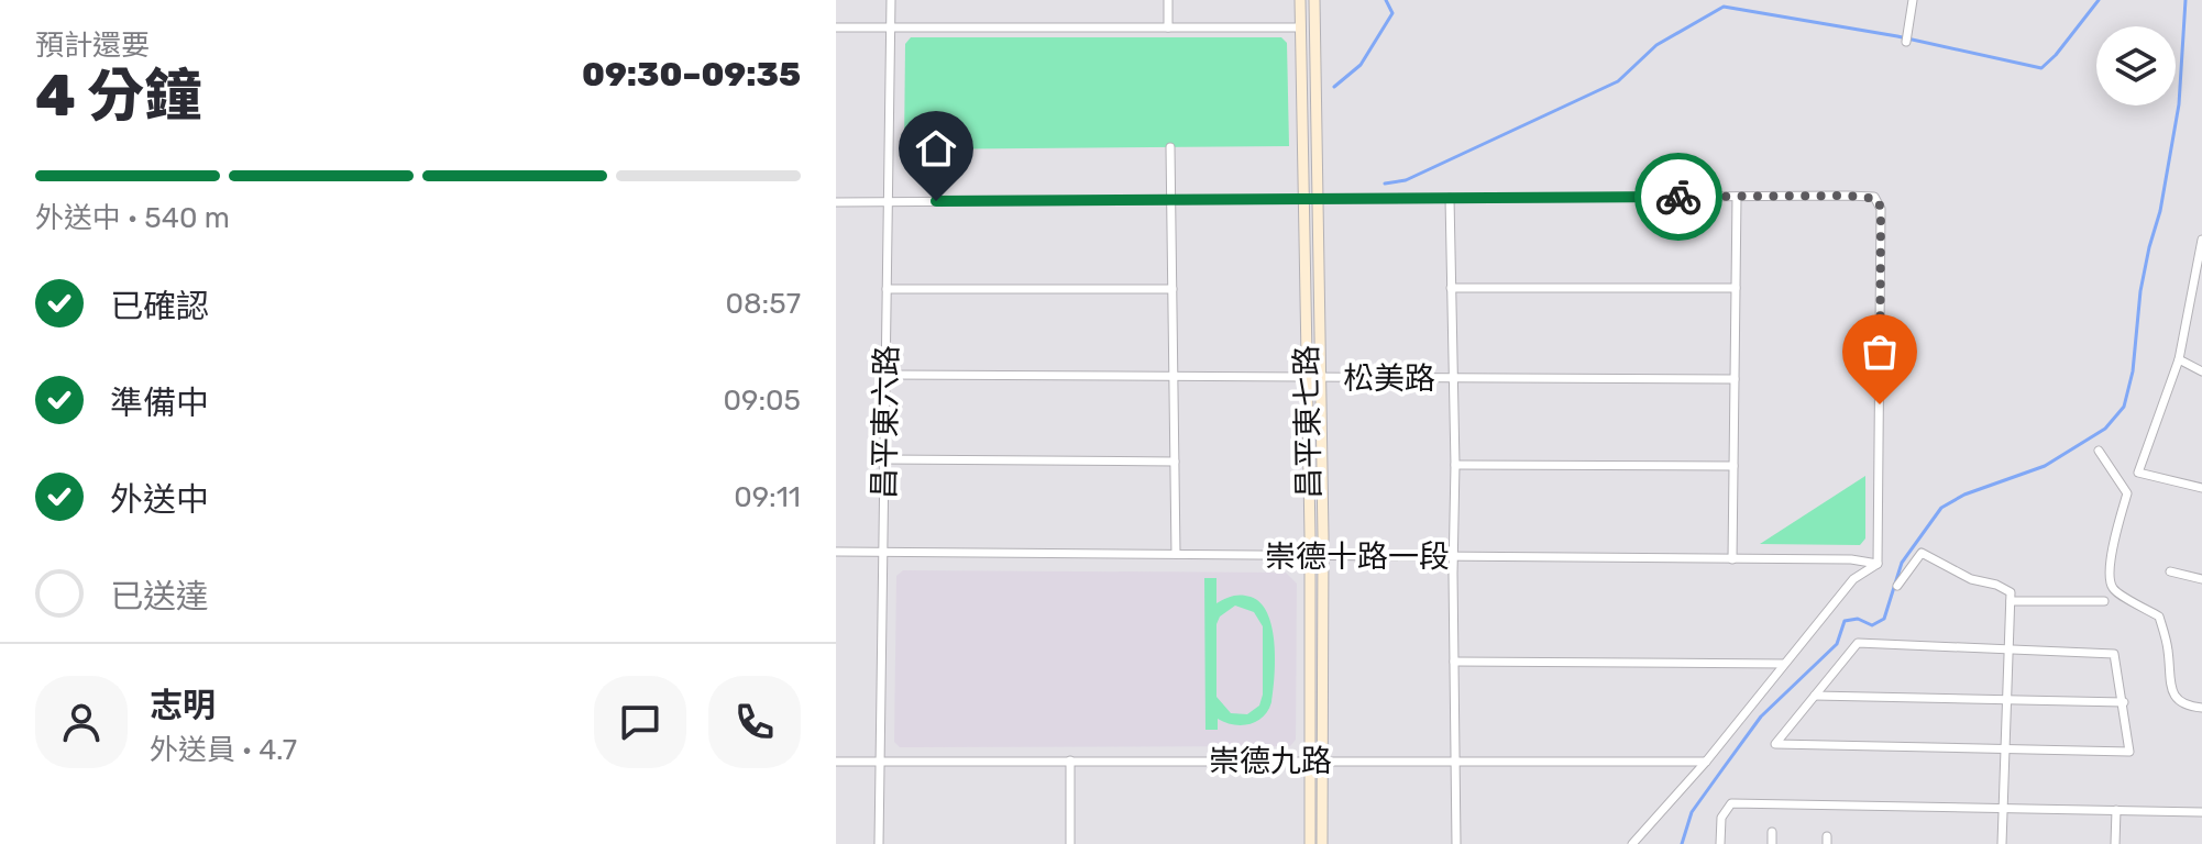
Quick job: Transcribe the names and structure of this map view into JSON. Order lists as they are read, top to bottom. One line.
{"streets":{"street":["松美路","昌平東六路","昌平東七路","崇德十路一段","崇德九路"]},"crossings":[["松美路","昌平東六路"],["松美路","昌平東七路"],["昌平東六路","崇德十路一段"],["昌平東六路","崇德九路"],["昌平東七路","崇德十路一段"],["昌平東七路","崇德九路"]],"page":{"heading":["4 分鐘","預計還要","09:30–09:35"],"panel":["志明","外送員 · 4.7"],"bar":"外送中 · 540 m","list":[["已確認","08:57"],["準備中","09:05"],["外送中","09:11"],"已送達"]}}
